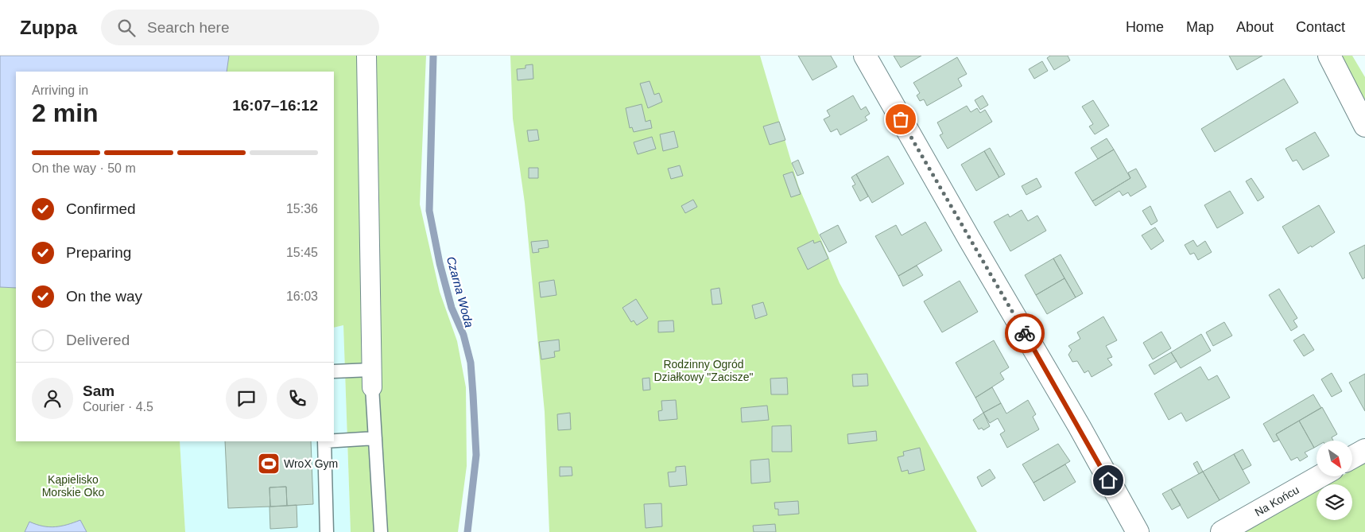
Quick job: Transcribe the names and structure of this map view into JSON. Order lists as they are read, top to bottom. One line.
{"streets":{"street":["Na Końcu"]},"water":["Czarna Woda"],"parks":["Rodzinny Ogród Działkowy \"Zacisze\"","Kąpielisko Morskie Oko"],"places":{"sports":["WroX Gym"]},"north":"bottom right","page":{"header":"Zuppa","search":"Search here","nav":["Home","Map","About","Contact"],"heading":["2 min","Arriving in","16:07–16:12"],"panel":["Sam","Courier · 4.5"],"bar":"On the way · 50 m","list":[["Confirmed","15:36"],["Preparing","15:45"],["On the way","16:03"],"Delivered"]}}
